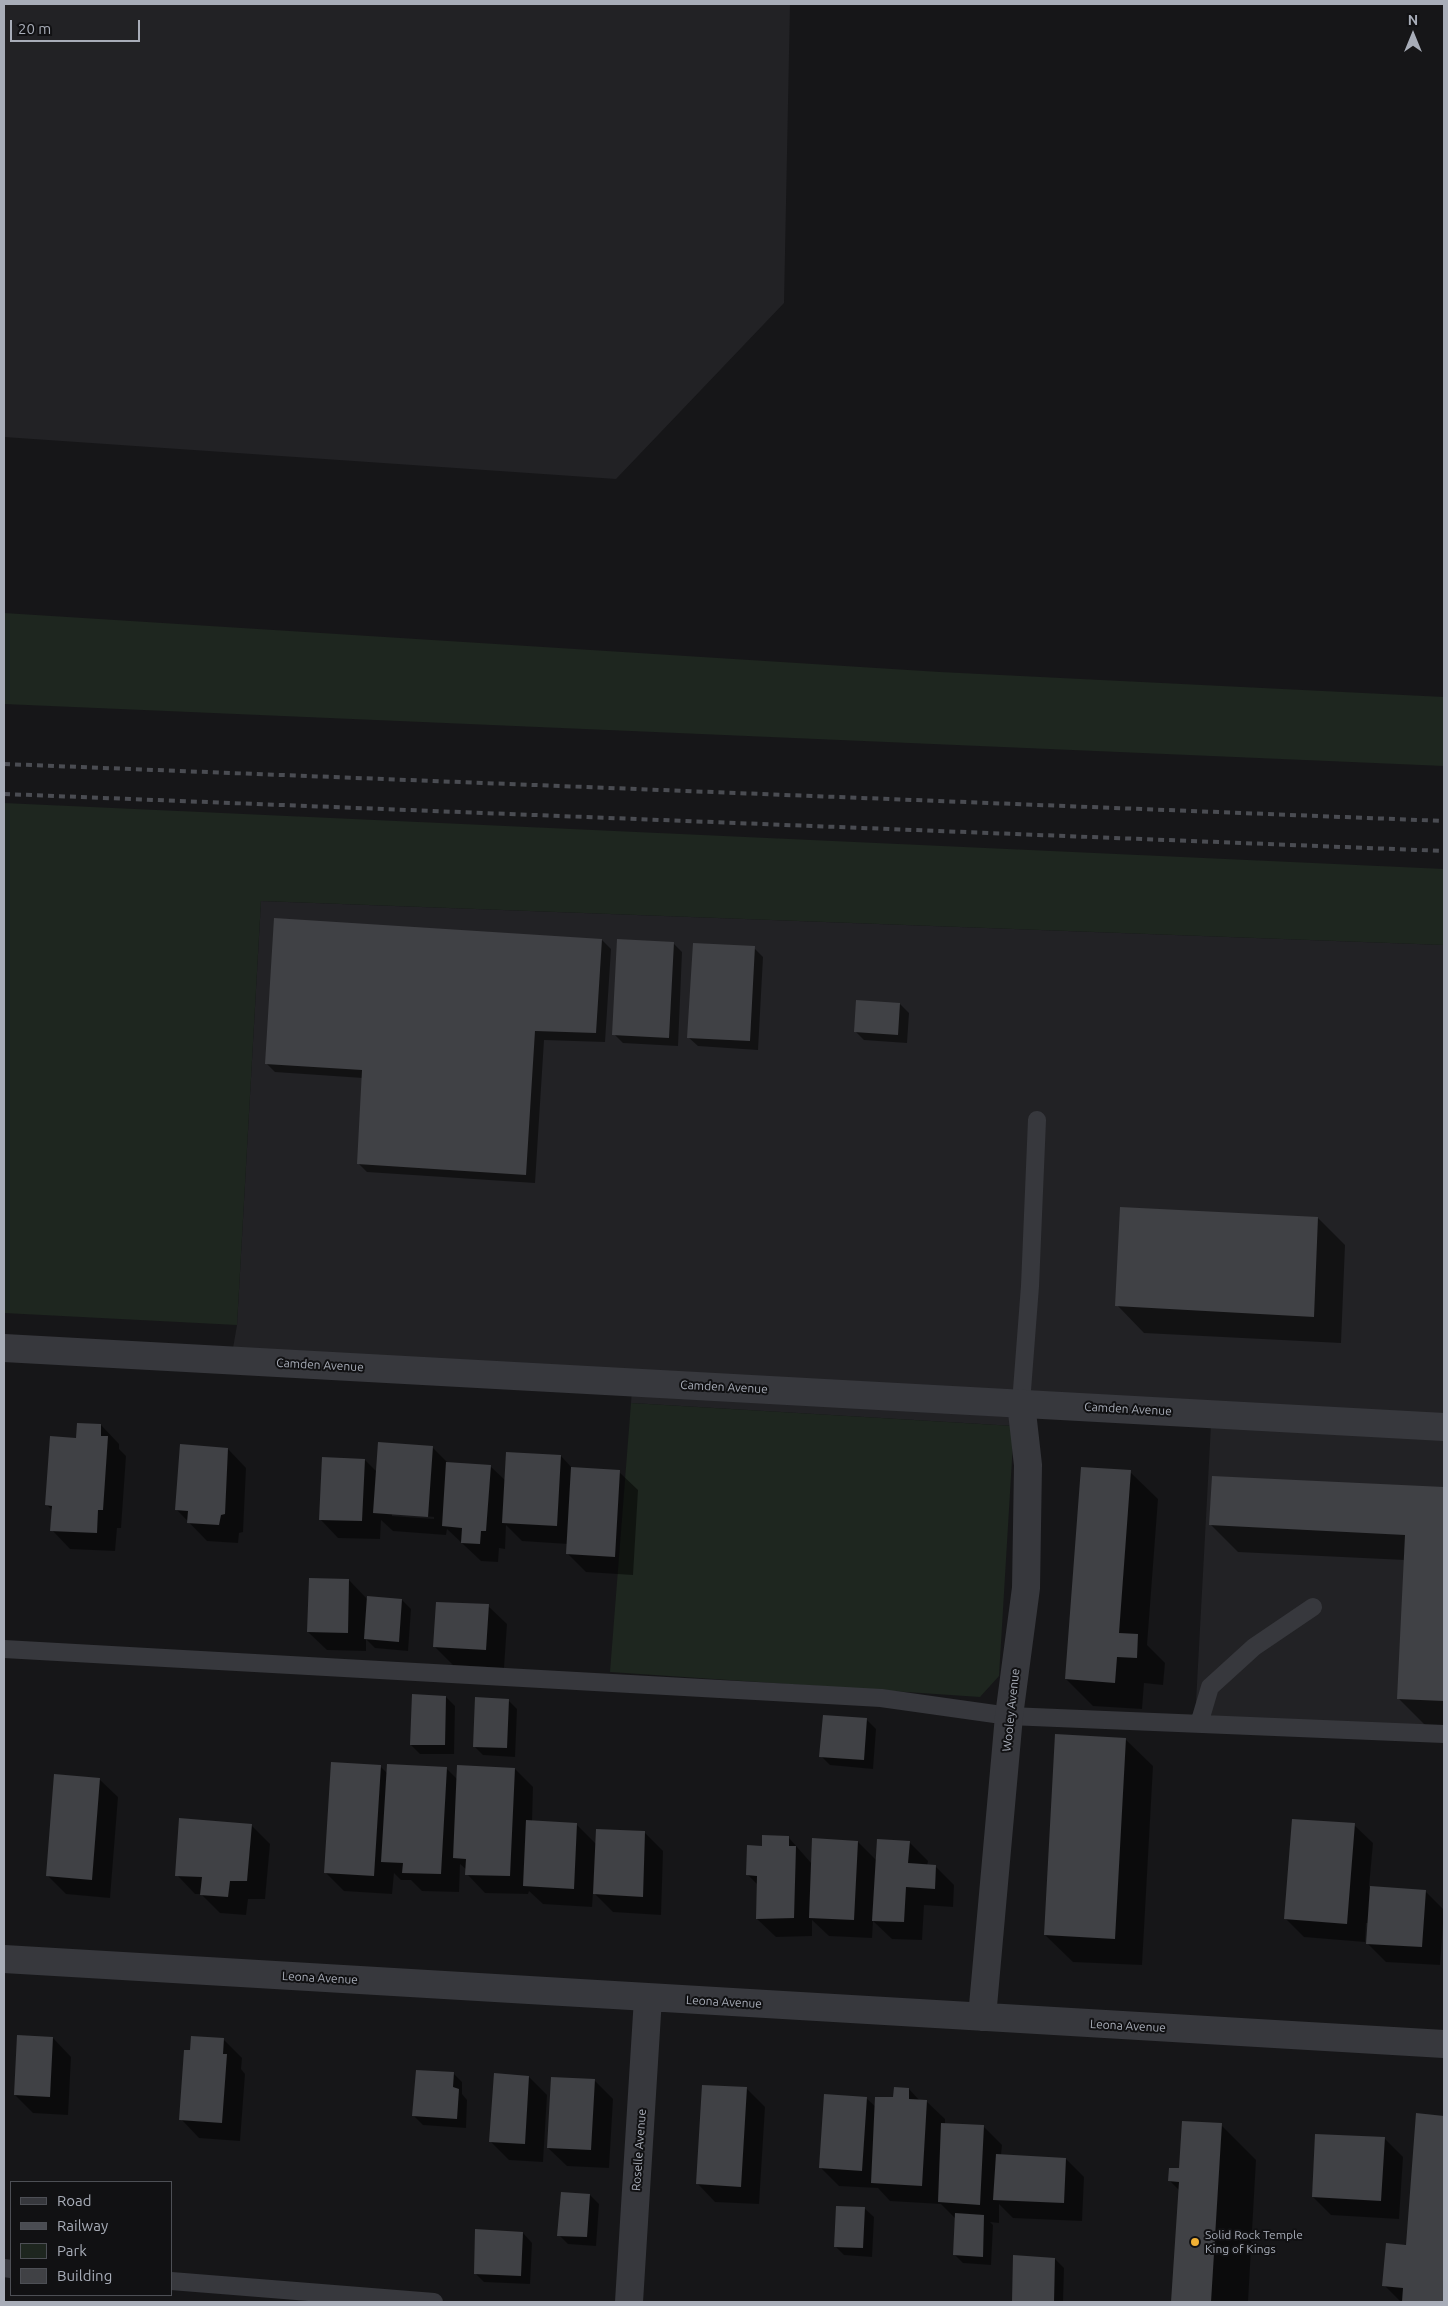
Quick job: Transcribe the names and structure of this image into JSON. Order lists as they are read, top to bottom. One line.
{"streets":{"street":["Camden Avenue","Wooley Avenue","Leona Avenue","Roselle Avenue"]},"crossings":[["Camden Avenue","Wooley Avenue"],["Wooley Avenue","Leona Avenue"],["Leona Avenue","Roselle Avenue"]],"places":["Solid Rock Temple King of Kings"],"legend":["Road","Railway","Park","Building"],"scale_bar":"20 m","north":"top"}
